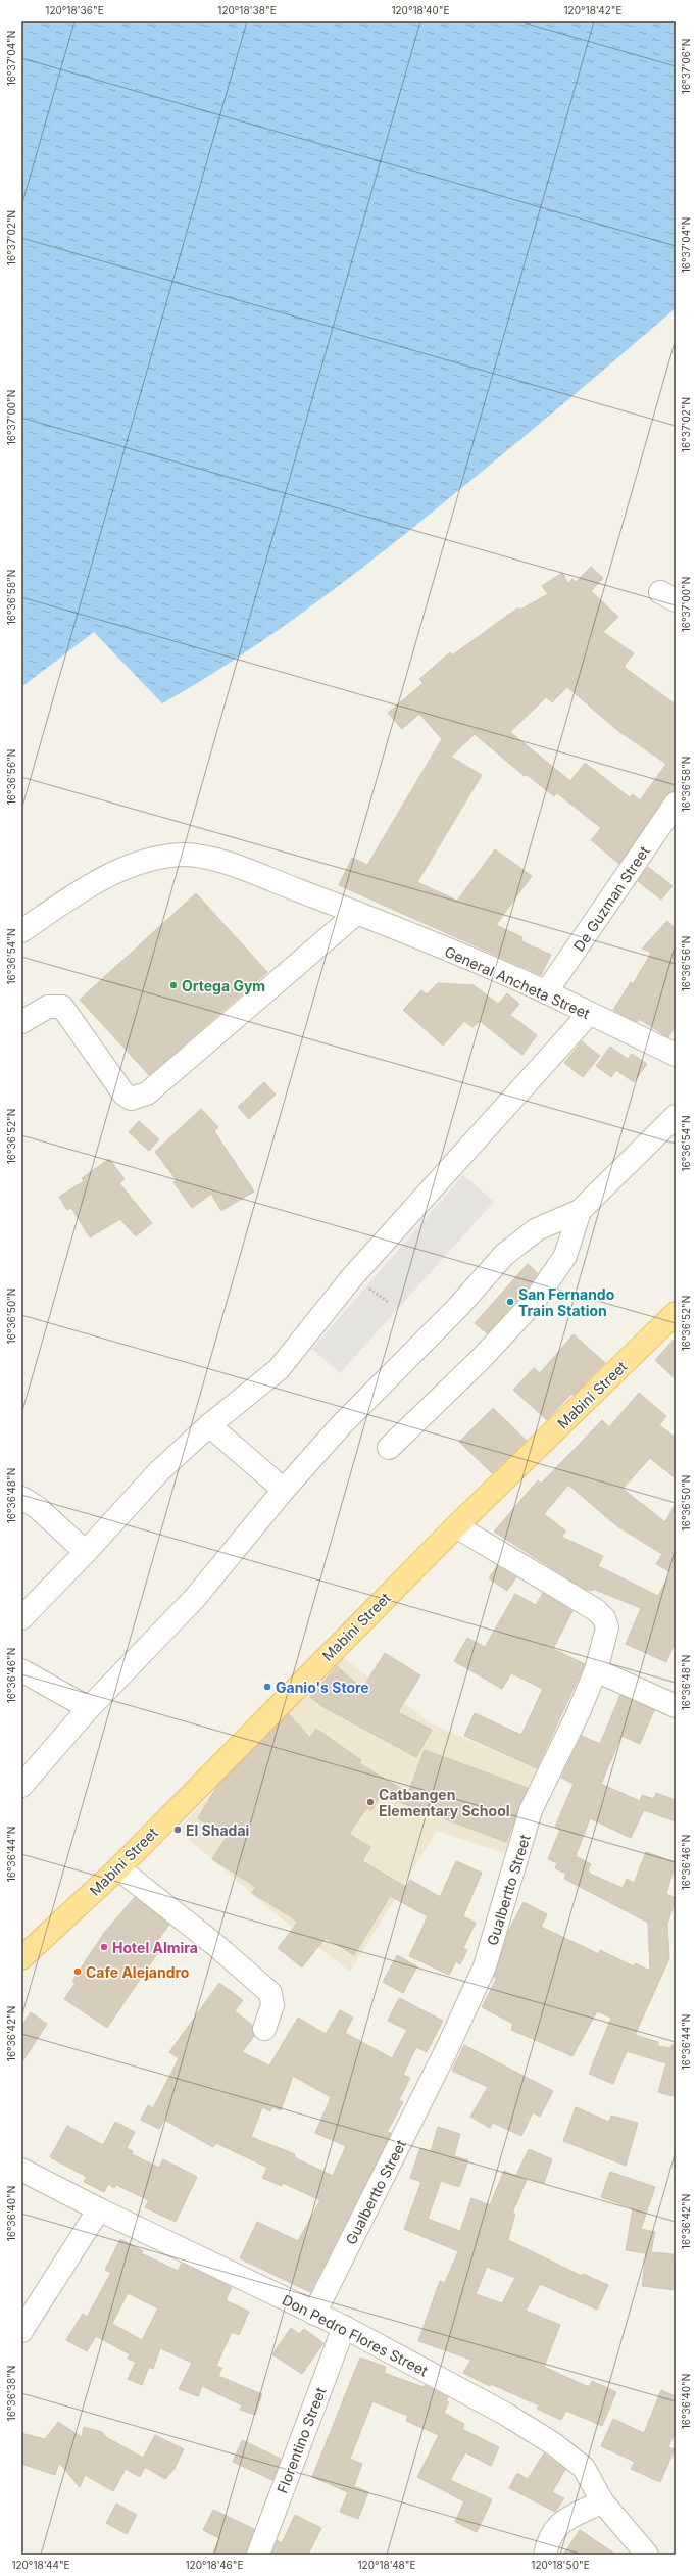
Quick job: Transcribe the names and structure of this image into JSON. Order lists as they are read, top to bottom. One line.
{"streets":{"main road":["Mabini Street"],"street":["De Guzman Street","General Ancheta Street","Gualbertto Street","Don Pedro Flores Street","Florentino Street"]},"crossings":[["De Guzman Street","General Ancheta Street"],["Mabini Street","Gualbertto Street"],["Gualbertto Street","Don Pedro Flores Street"],["Don Pedro Flores Street","Florentino Street"]],"places":["Ortega Gym","San Fernando Train Station","Ganio's Store","Catbangen Elementary School","El Shadai","Hotel Almira","Cafe Alejandro"],"coordinates":["120°18'36\"E","120°18'38\"E","120°18'40\"E","120°18'42\"E","16°37'04\"N","16°37'06\"N","16°37'02\"N","16°37'00\"N","16°36'58\"N","16°36'56\"N","16°36'54\"N","16°36'52\"N","16°36'50\"N","16°36'48\"N","16°36'46\"N","16°36'44\"N","16°36'42\"N","16°36'40\"N","16°36'38\"N","120°18'44\"E","120°18'46\"E","120°18'48\"E","120°18'50\"E"]}
